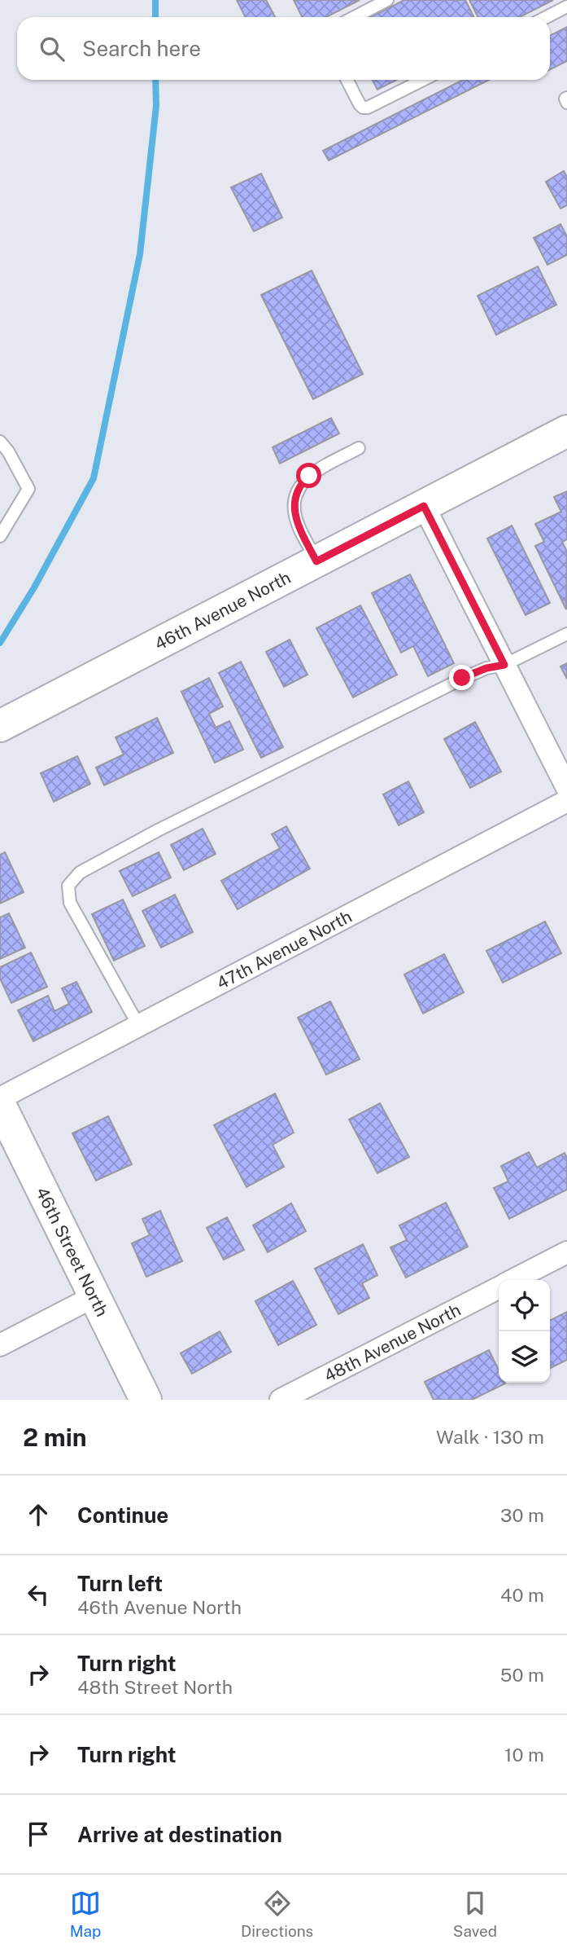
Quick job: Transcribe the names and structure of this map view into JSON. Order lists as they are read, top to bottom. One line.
{"streets":{"street":["46th Avenue North","47th Avenue North","46th Street North","48th Avenue North"]},"page":{"search":"Search here","heading":["2 min","Walk · 130 m"],"list":[["Continue","30 m"],["Turn left","46th Avenue North","40 m"],["Turn right","48th Street North","50 m"],["Turn right","10 m"],"Arrive at destination"],"nav":["Map","Directions","Saved"]}}
